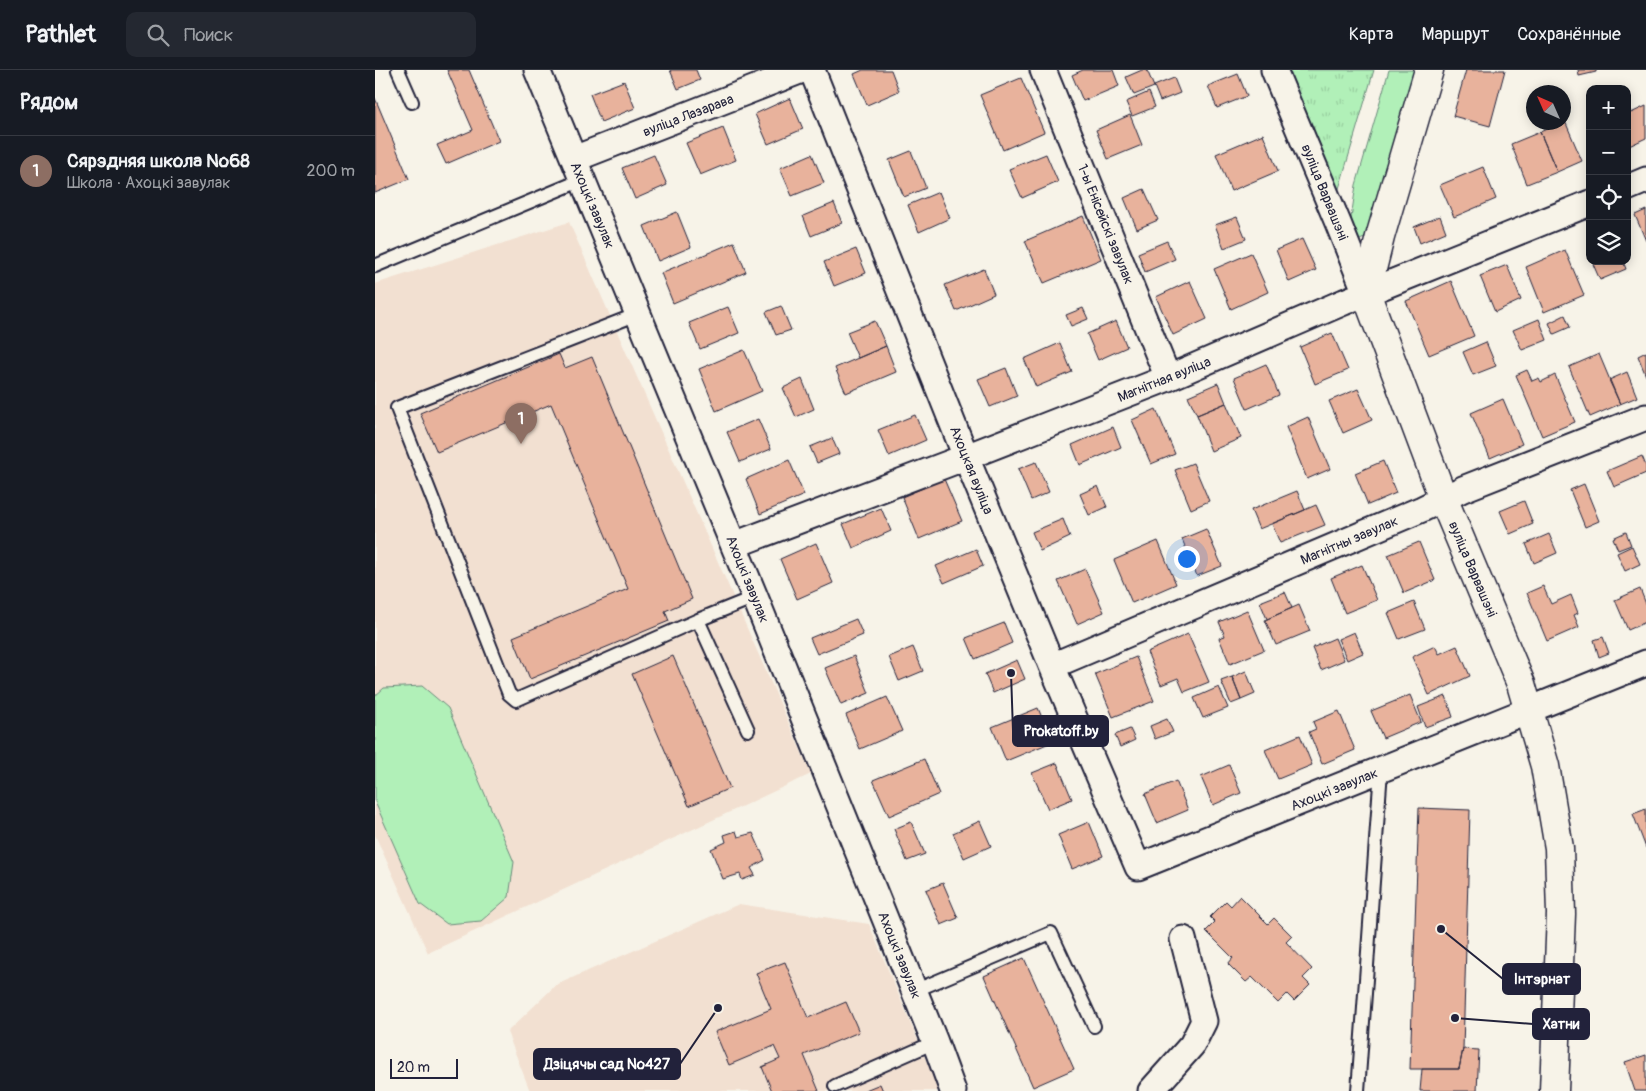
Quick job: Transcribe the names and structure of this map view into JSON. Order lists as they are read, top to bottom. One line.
{"streets":{"street":["вуліца Лазарава","вуліца Варвашэні","Ахоцкі завулак","1-ы Енісейскі завулак","Магнітная вуліца","Ахоцкая вуліца","Магнітны завулак"]},"crossings":[["вуліца Лазарава","Ахоцкі завулак"],["вуліца Варвашэні","Ахоцкі завулак"],["вуліца Варвашэні","Магнітная вуліца"],["вуліца Варвашэні","Магнітны завулак"],["Ахоцкі завулак","Магнітная вуліца"],["Ахоцкі завулак","Ахоцкая вуліца"],["1-ы Енісейскі завулак","Магнітная вуліца"],["Магнітная вуліца","Ахоцкая вуліца"],["Ахоцкая вуліца","Магнітны завулак"]],"places":["Prokatoff.by","Інтэрнат","Дзіцячы сад №427","Хатни"],"scale_bar":"20 m","north":"top left","page":{"header":"Pathlet","search":"Поиск","nav":["Карта","Маршрут","Сохранённые"],"heading":"Рядом","map_buttons":["+","−"],"list":[{"mark":"1","name":"Сярэдняя школа №68","note":"Школа · Ахоцкі завулак","value":"200 m"}],"pins":"1","scale":"20 m"}}
